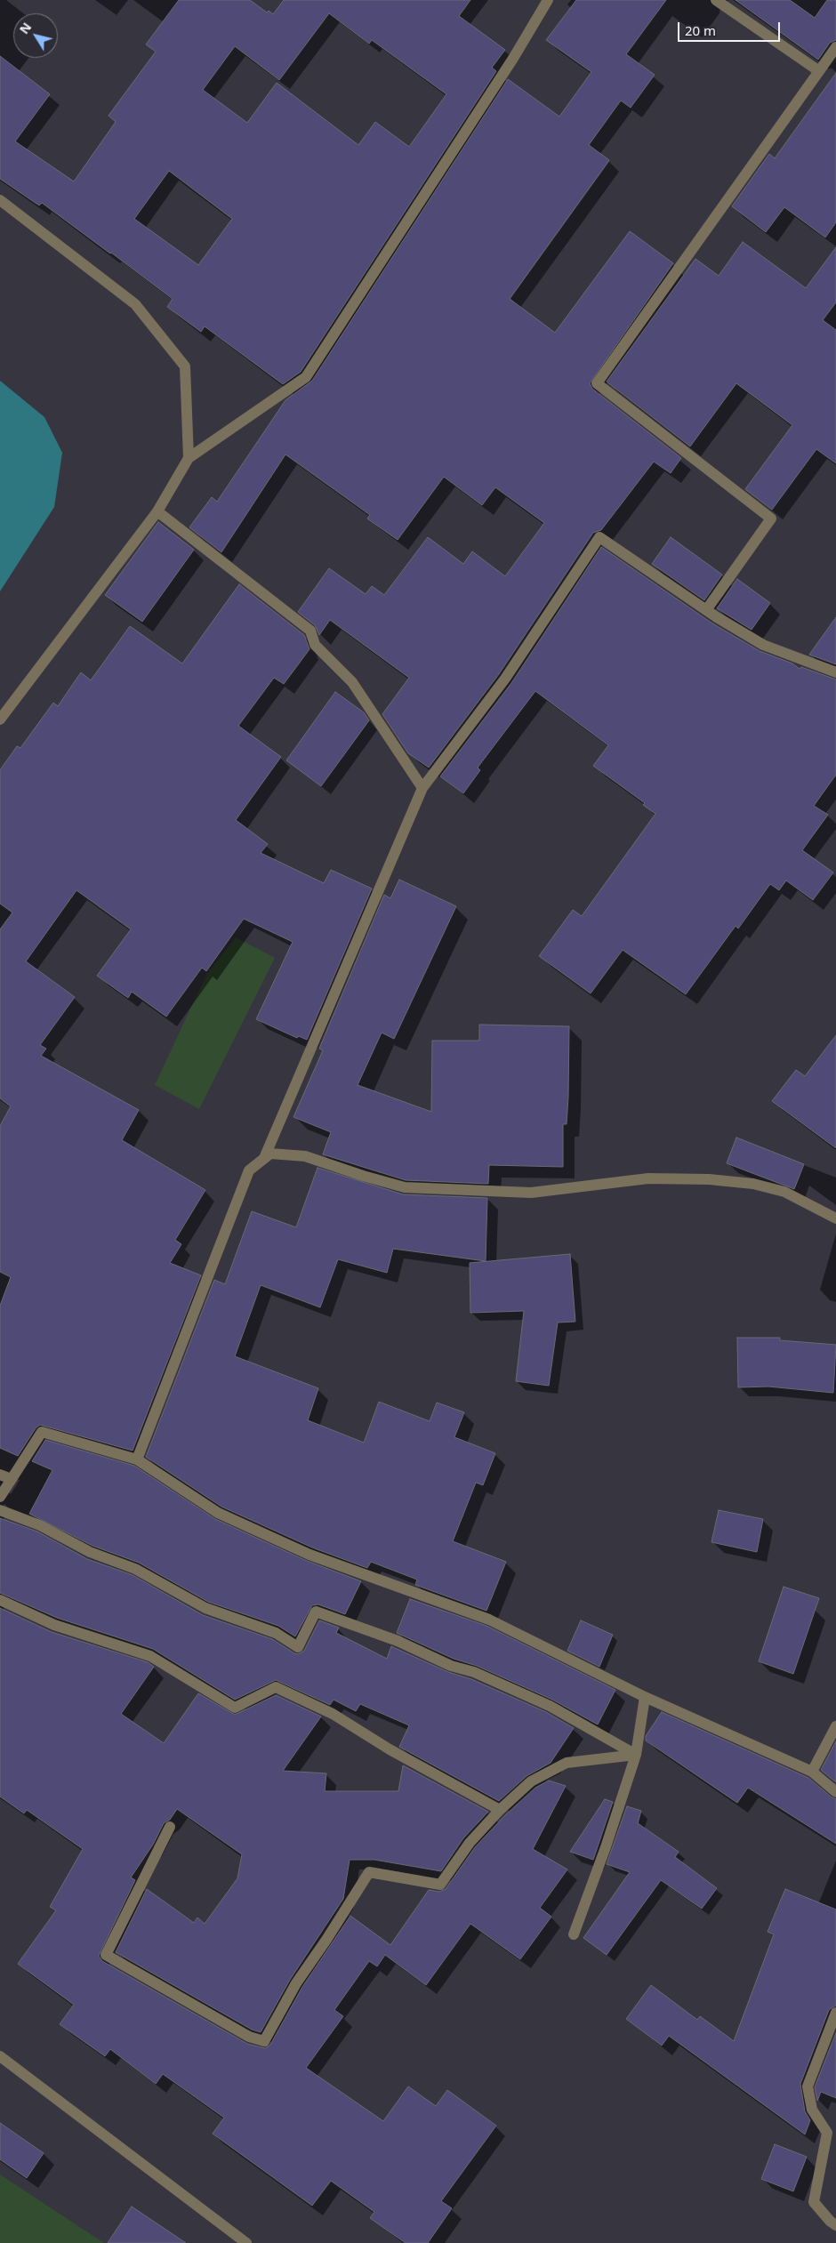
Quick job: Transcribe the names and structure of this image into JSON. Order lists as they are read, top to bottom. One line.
{"scale_bar":"20 m","north":"top left"}
